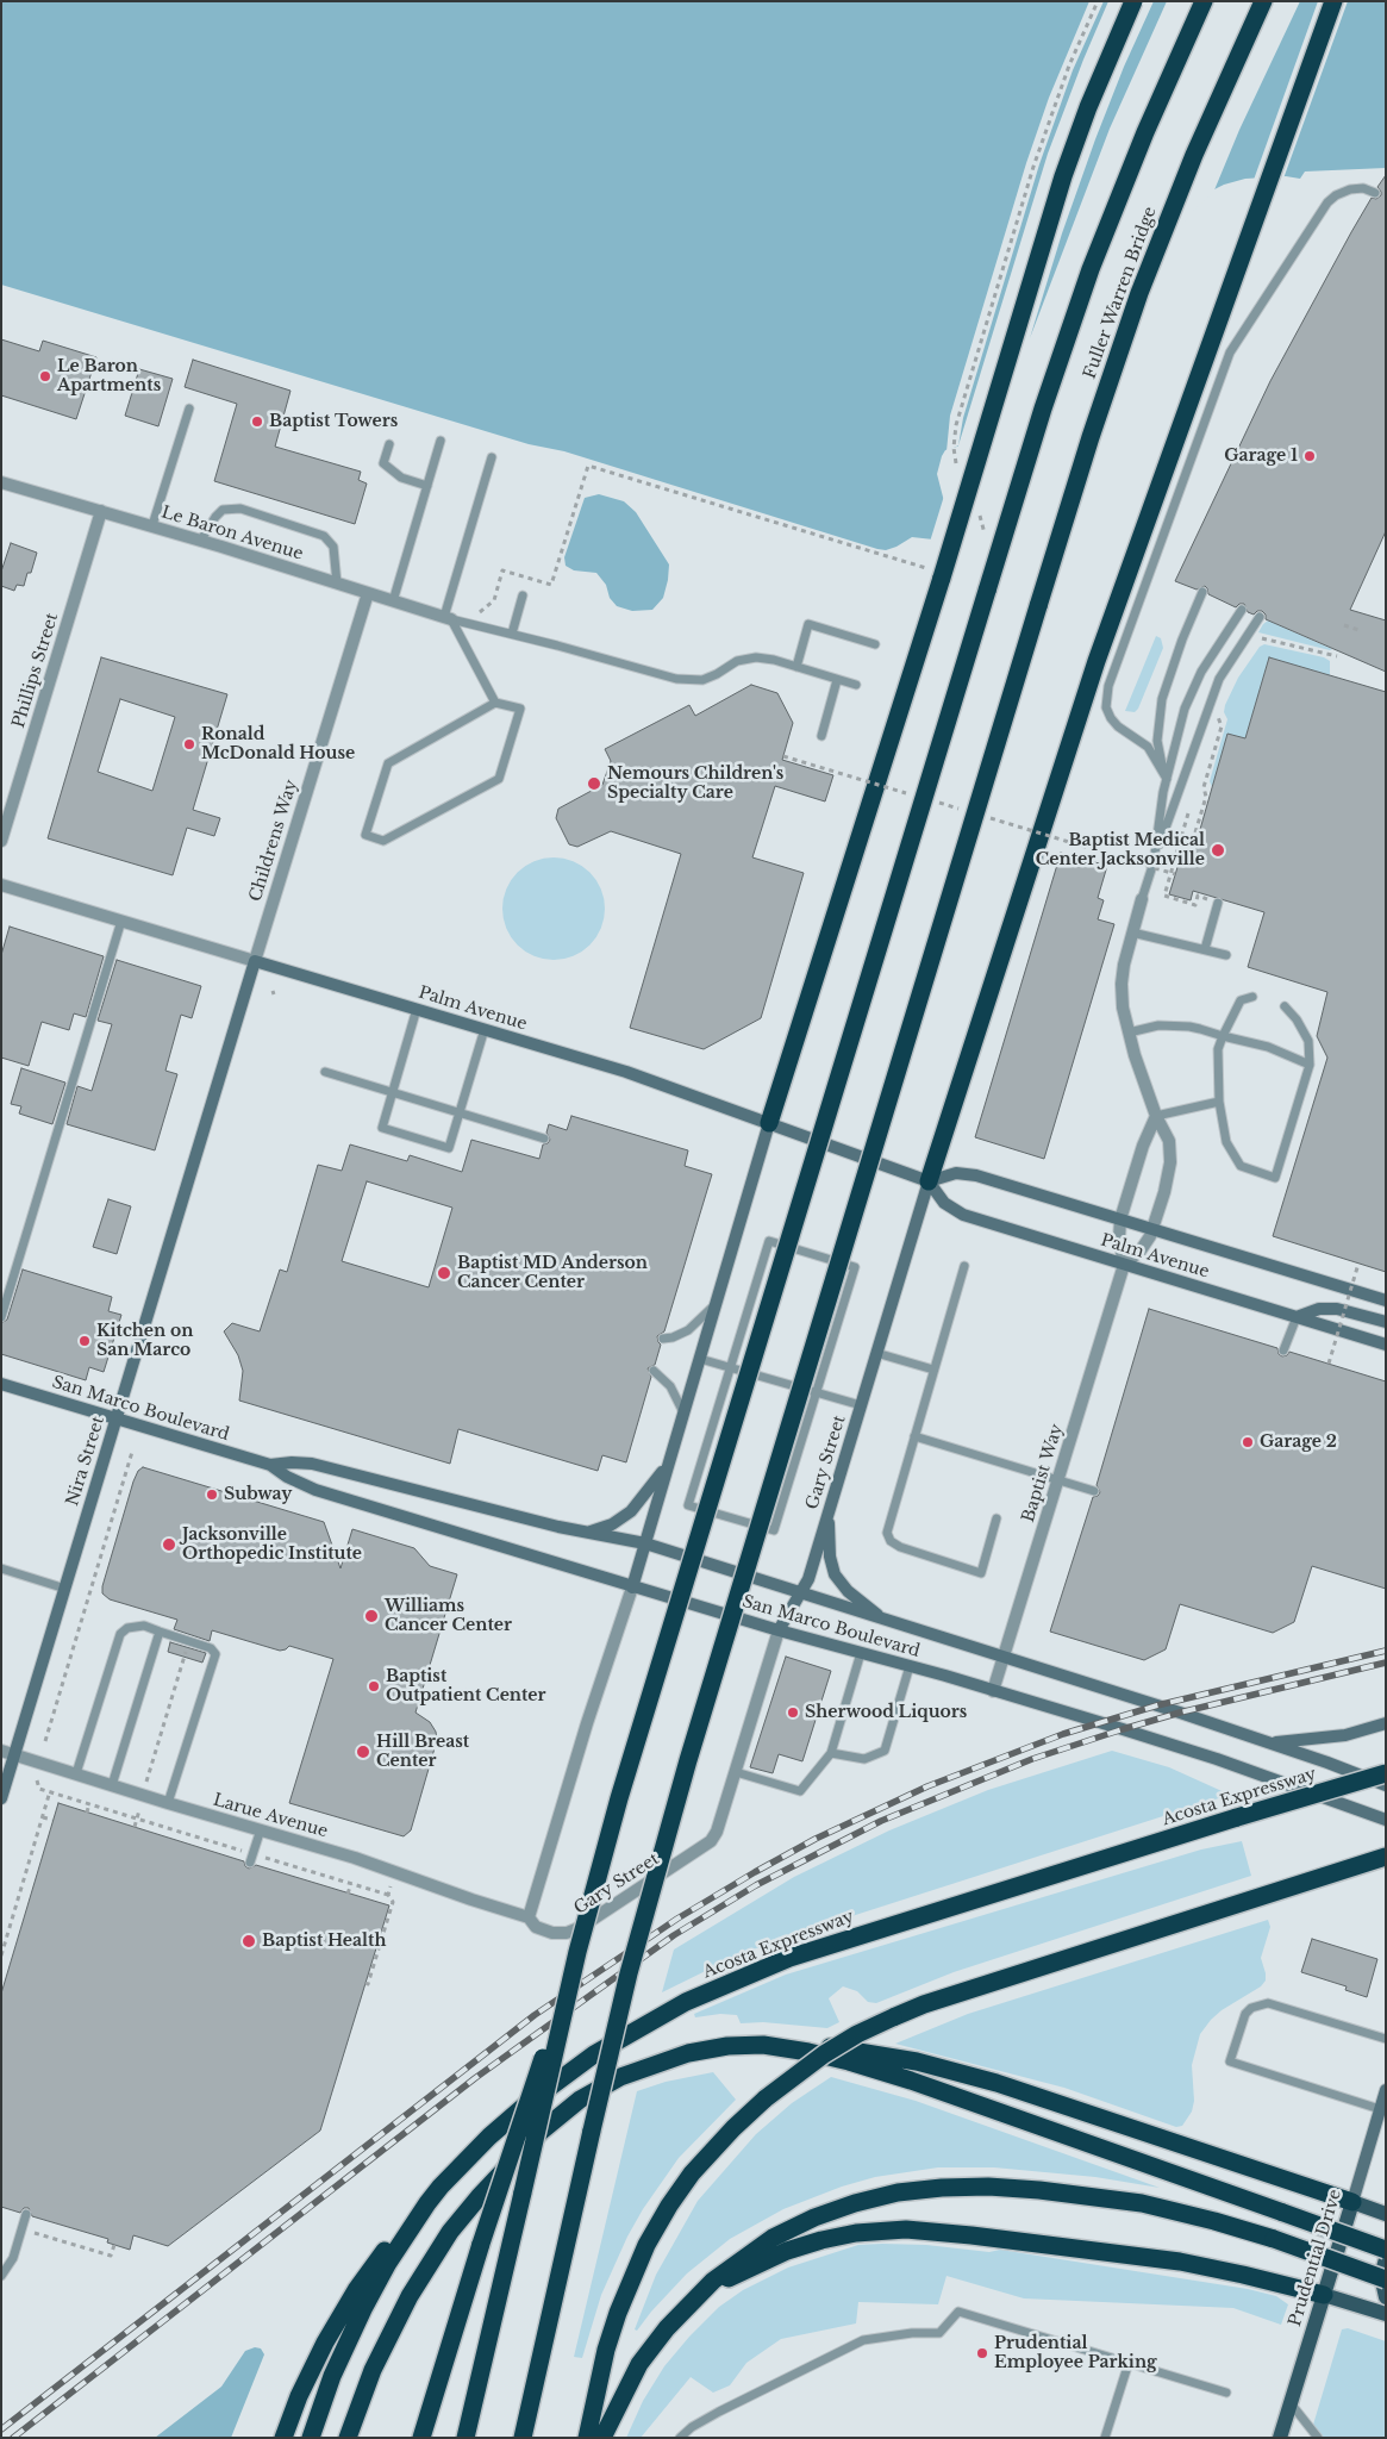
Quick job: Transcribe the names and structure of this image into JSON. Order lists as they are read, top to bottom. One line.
{"streets":{"highway":["Fuller Warren Bridge","Acosta Expressway"],"main road":["Palm Avenue","San Marco Boulevard","Nira Street","Gary Street","Prudential Drive"],"street":["Le Baron Avenue","Phillips Street","Childrens Way","Baptist Way","Larue Avenue"]},"crossings":[["Le Baron Avenue","Phillips Street"],["Le Baron Avenue","Childrens Way"],["Childrens Way","Palm Avenue"],["Childrens Way","Nira Street"],["Palm Avenue","Nira Street"],["Palm Avenue","Gary Street"],["Palm Avenue","Baptist Way"],["San Marco Boulevard","Nira Street"],["San Marco Boulevard","Gary Street"],["San Marco Boulevard","Baptist Way"],["Nira Street","Larue Avenue"],["Gary Street","Larue Avenue"]],"places":["Le Baron Apartments","Baptist Towers","Garage 1","Ronald McDonald House","Nemours Children's Specialty Care","Baptist Medical Center Jacksonville","Baptist MD Anderson Cancer Center","Kitchen on San Marco","Garage 2","Subway","Jacksonville Orthopedic Institute","Williams Cancer Center","Baptist Outpatient Center","Sherwood Liquors","Hill Breast Center","Baptist Health","Prudential Employee Parking"]}
